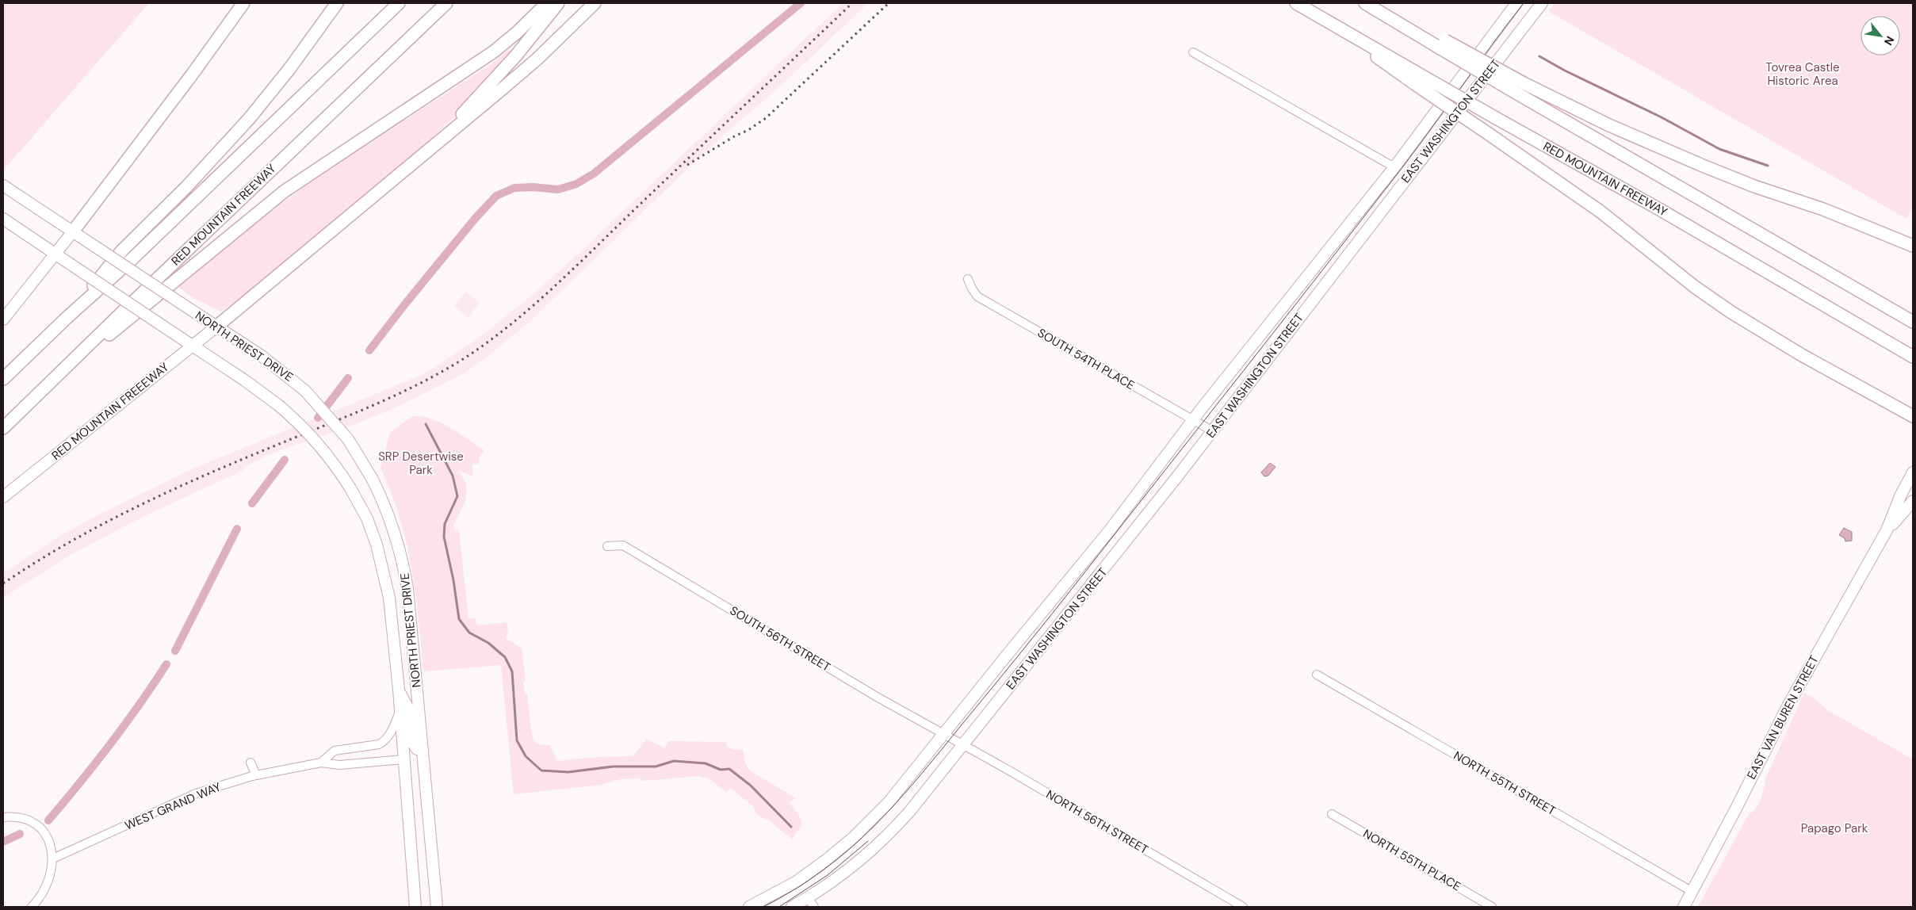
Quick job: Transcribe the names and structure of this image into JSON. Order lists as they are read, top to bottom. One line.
{"streets":{"highway":["RED MOUNTAIN FREEWAY"],"main road":["EAST WASHINGTON STREET","NORTH PRIEST DRIVE","RED MOUNTAIN FREEEWAY","EAST VAN BUREN STREET"],"street":["SOUTH 54TH PLACE","SOUTH 56TH STREET","NORTH 55TH STREET","WEST GRAND WAY","NORTH 56TH STREET","NORTH 55TH PLACE"]},"crossings":[["EAST WASHINGTON STREET","SOUTH 54TH PLACE"],["EAST WASHINGTON STREET","SOUTH 56TH STREET"],["EAST WASHINGTON STREET","NORTH 56TH STREET"],["NORTH PRIEST DRIVE","RED MOUNTAIN FREEEWAY"],["NORTH PRIEST DRIVE","WEST GRAND WAY"],["SOUTH 56TH STREET","NORTH 56TH STREET"],["EAST VAN BUREN STREET","NORTH 55TH STREET"]],"parks":["Tovrea Castle Historic Area","SRP Desertwise Park","Papago Park"],"north":"bottom right"}
